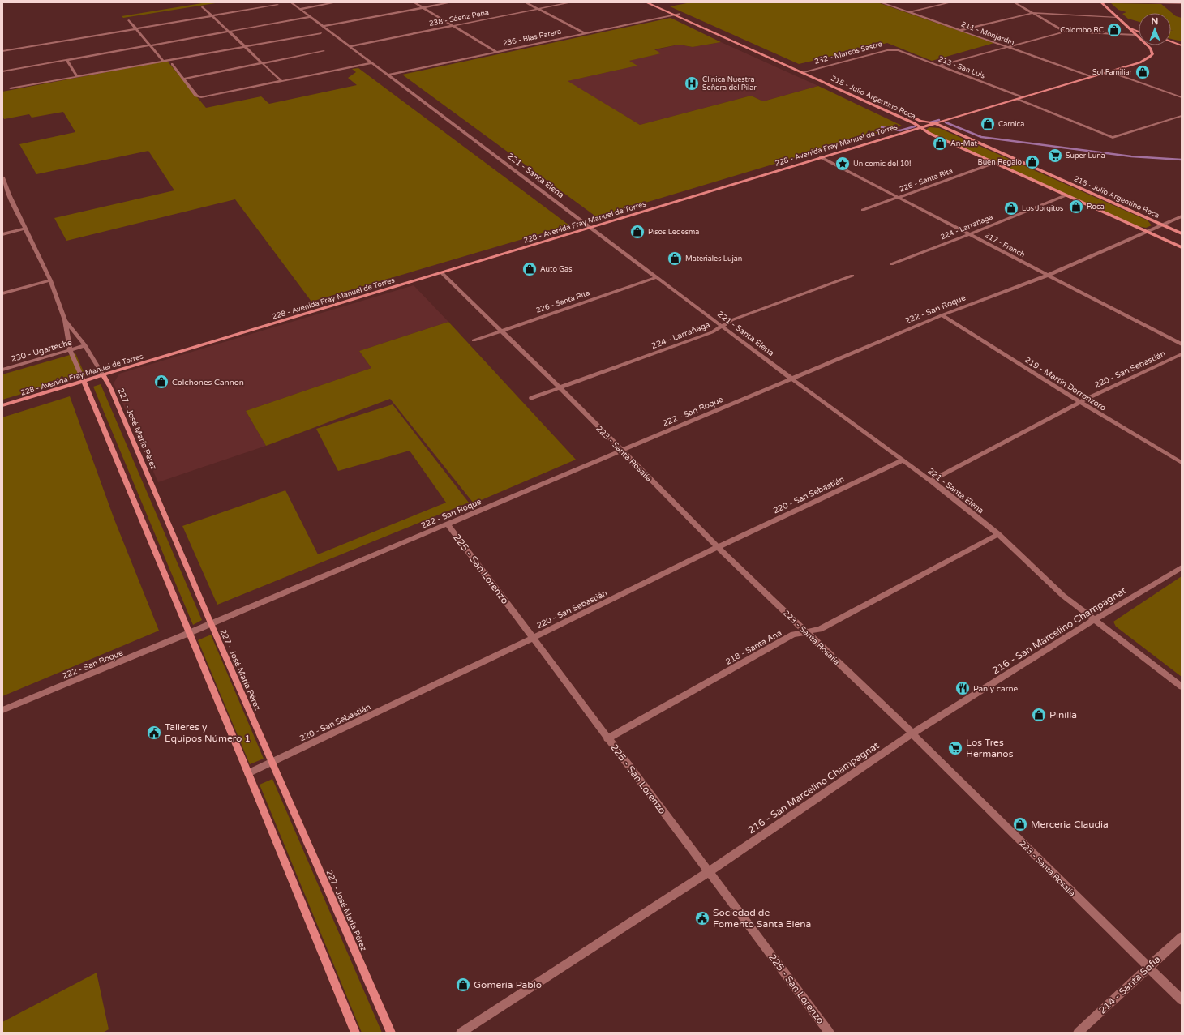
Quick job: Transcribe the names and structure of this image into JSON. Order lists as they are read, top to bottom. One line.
{"streets":{"street":["238 - Sáenz Peña","211 - Monjardín","236 - Blas Parera","232 - Marcos Sastre","213 - San Luis","215 - Julio Argentino Roca","228 - Avenida Fray Manuel de Torres","221 - Santa Elena","226 - Santa Rita","224 - Larrañaga","217 - French","222 - San Roque","230 - Ugarteche","220 - San Sebastián","219 - Martín Dorronzoro","227 - José María Pérez","223 - Santa Rosalía","225 - San Lorenzo","216 - San Marcelino Champagnat","218 - Santa Ana","214 - Santa Sofía"]},"crossings":[["238 - Sáenz Peña","221 - Santa Elena"],["211 - Monjardín","228 - Avenida Fray Manuel de Torres"],["236 - Blas Parera","215 - Julio Argentino Roca"],["236 - Blas Parera","221 - Santa Elena"],["232 - Marcos Sastre","213 - San Luis"],["232 - Marcos Sastre","215 - Julio Argentino Roca"],["213 - San Luis","228 - Avenida Fray Manuel de Torres"],["215 - Julio Argentino Roca","228 - Avenida Fray Manuel de Torres"],["215 - Julio Argentino Roca","226 - Santa Rita"],["215 - Julio Argentino Roca","224 - Larrañaga"],["215 - Julio Argentino Roca","222 - San Roque"],["228 - Avenida Fray Manuel de Torres","221 - Santa Elena"],["228 - Avenida Fray Manuel de Torres","217 - French"],["228 - Avenida Fray Manuel de Torres","227 - José María Pérez"],["228 - Avenida Fray Manuel de Torres","223 - Santa Rosalía"],["221 - Santa Elena","226 - Santa Rita"],["221 - Santa Elena","224 - Larrañaga"],["221 - Santa Elena","222 - San Roque"],["221 - Santa Elena","220 - San Sebastián"],["221 - Santa Elena","216 - San Marcelino Champagnat"],["221 - Santa Elena","218 - Santa Ana"],["226 - Santa Rita","217 - French"],["226 - Santa Rita","223 - Santa Rosalía"],["224 - Larrañaga","217 - French"],["224 - Larrañaga","223 - Santa Rosalía"],["217 - French","222 - San Roque"],["222 - San Roque","219 - Martín Dorronzoro"],["222 - San Roque","227 - José María Pérez"],["222 - San Roque","223 - Santa Rosalía"],["222 - San Roque","225 - San Lorenzo"],["230 - Ugarteche","227 - José María Pérez"],["220 - San Sebastián","219 - Martín Dorronzoro"],["220 - San Sebastián","227 - José María Pérez"],["220 - San Sebastián","223 - Santa Rosalía"],["220 - San Sebastián","225 - San Lorenzo"],["223 - Santa Rosalía","216 - San Marcelino Champagnat"],["223 - Santa Rosalía","218 - Santa Ana"],["223 - Santa Rosalía","214 - Santa Sofía"],["225 - San Lorenzo","216 - San Marcelino Champagnat"],["225 - San Lorenzo","218 - Santa Ana"]],"places":{"shop":["Colombo RC","Sol Familiar","Carnica","An-Mat","Buen Regalo","Roca","Los Jorgitos","Pisos Ledesma","Materiales Luján","Auto Gas","Colchones Cannon","Pinilla","Merceria Claudia","Gomería Pablo"],"hospital":["Clinica Nuestra Señora del Pilar"],"supermarket":["Super Luna","Los Tres Hermanos"],"place":["Un comic del 10!"],"restaurant":["Pan y carne"],"public building":["Talleres y Equipos Número 1","Sociedad de Fomento Santa Elena"]},"north":"top"}
